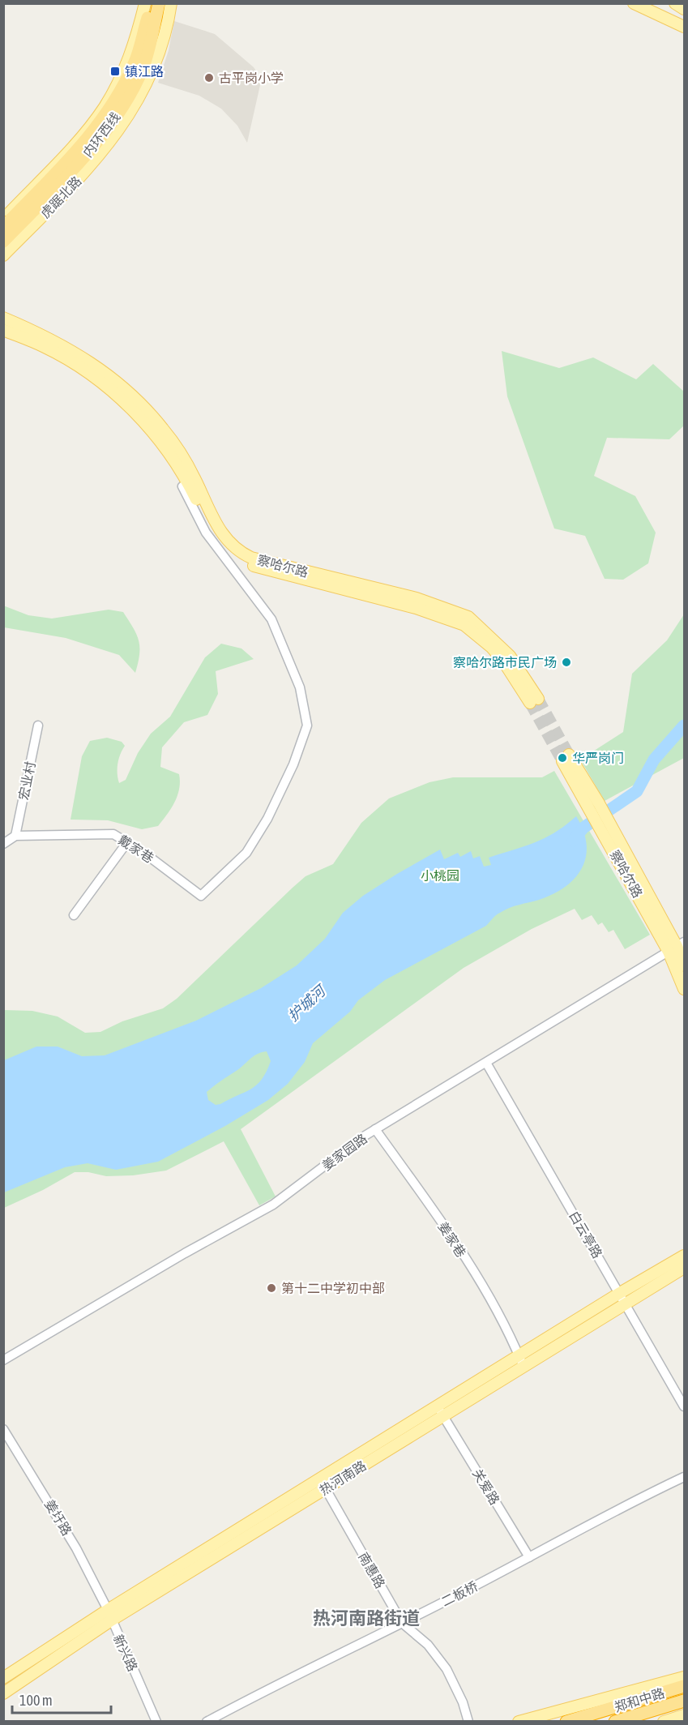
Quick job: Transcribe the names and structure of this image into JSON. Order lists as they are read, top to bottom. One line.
{"streets":{"highway":["内环西线","郑和中路"],"main road":["虎踞北路","察哈尔路","热河南路"],"street":["宏业村","戴家巷","姜家园路","白云亭路","姜家巷","关爱路","姜圩路","南惠路","二板桥","新兴路"]},"crossings":[["察哈尔路","戴家巷"],["察哈尔路","姜家园路"],["宏业村","戴家巷"],["姜家园路","白云亭路"],["姜家园路","姜家巷"],["白云亭路","热河南路"],["姜家巷","热河南路"],["热河南路","关爱路"],["热河南路","姜圩路"],["热河南路","南惠路"],["热河南路","新兴路"],["关爱路","二板桥"],["姜圩路","新兴路"],["南惠路","二板桥"]],"districts":["热河南路街道"],"water":["护城河"],"parks":["小桃园"],"places":{"transit":["镇江路"],"other":["古平岗小学","察哈尔路市民广场","华严岗门","第十二中学初中部"]},"scale_bar":"100 m"}
